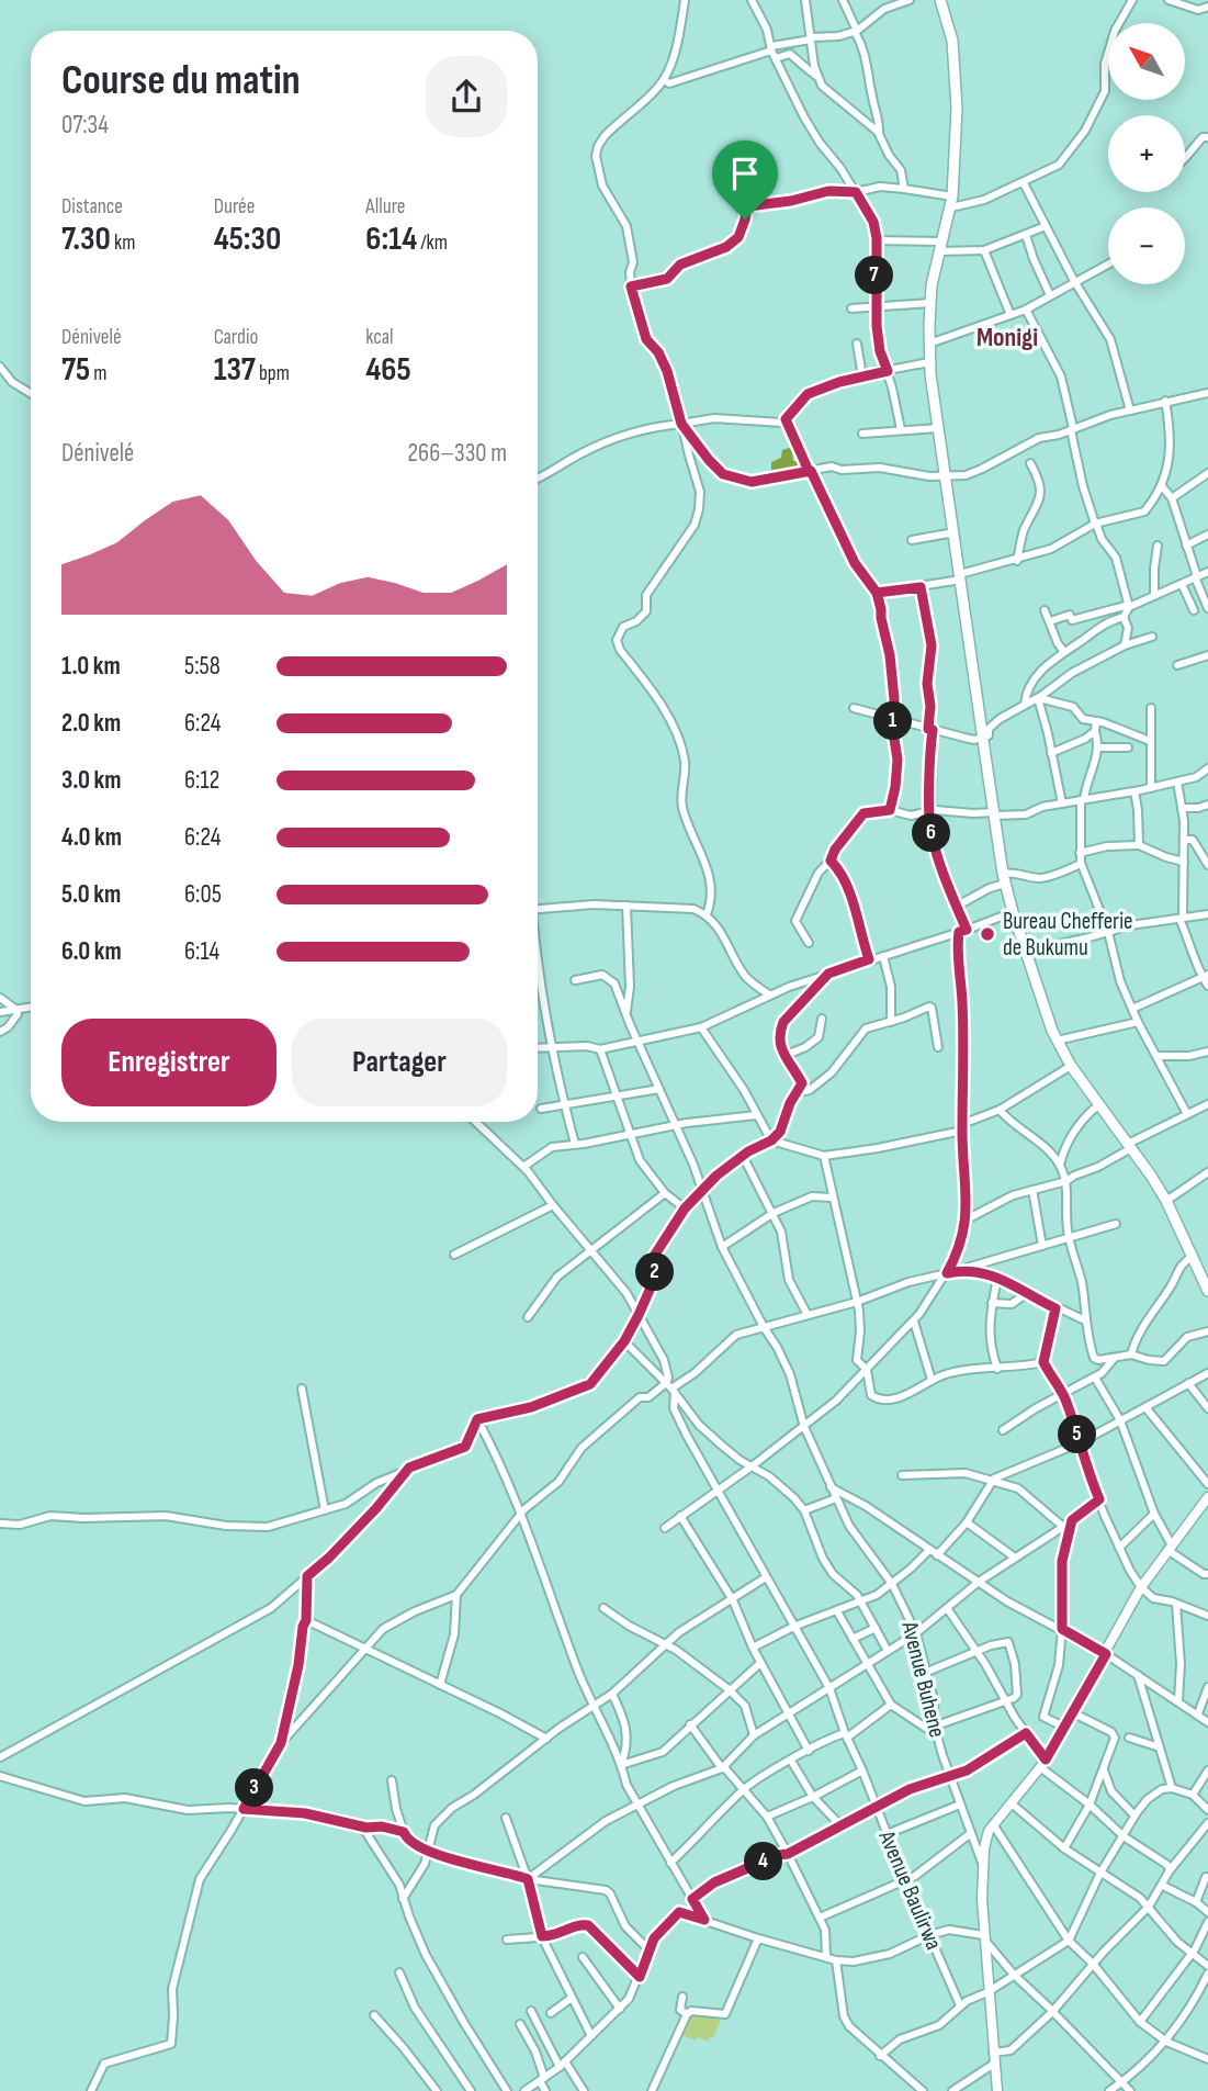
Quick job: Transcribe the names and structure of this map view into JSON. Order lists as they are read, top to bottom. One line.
{"streets":{"street":["Avenue Buhene","Avenue Baulirwa"]},"districts":["Monigi"],"places":["Bureau Chefferie de Bukumu"],"north":"top left","page":{"map_buttons":["+","−"],"heading":["Course du matin","07:34"],"stats":[["Distance","7.30 km"],["Durée","45:30"],["Allure","6:14 /km"],["Dénivelé","75 m"],["Cardio","137 bpm"],["kcal","465"]],"pins":["7","1","6","2","5","3","4"],"chart":["Dénivelé","266–330 m"],"list":[{"name":"1.0 km","note":"5:58"},{"name":"2.0 km","note":"6:24"},{"name":"3.0 km","note":"6:12"},{"name":"4.0 km","note":"6:24"},{"name":"5.0 km","note":"6:05"},{"name":"6.0 km","note":"6:14"}],"buttons":["Enregistrer","Partager"]}}
